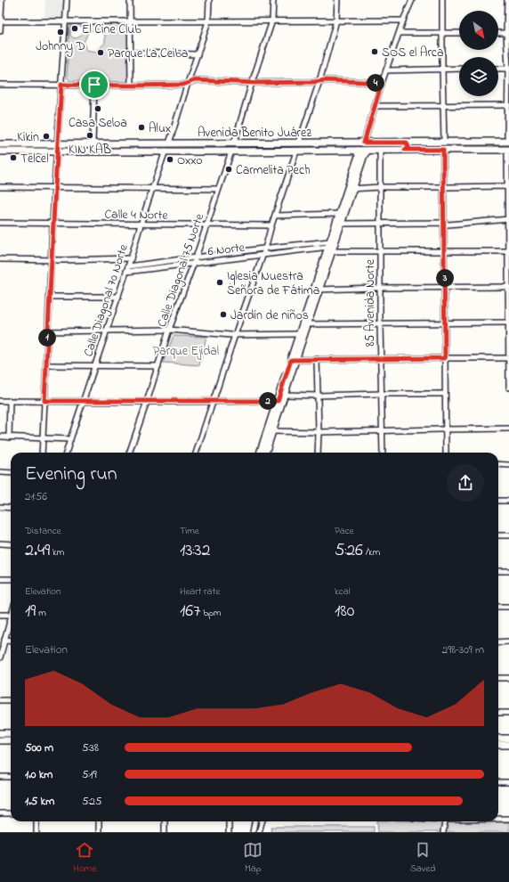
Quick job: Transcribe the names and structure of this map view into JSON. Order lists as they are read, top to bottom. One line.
{"streets":{"main road":["Avenida Benito Juárez"],"street":["Calle 4 Norte","6 Norte","Calle Diagonal 75 Norte","Calle Diagonal 70 Norte","85 Avenida Norte"]},"crossings":[["Avenida Benito Juárez","Calle Diagonal 75 Norte"],["Avenida Benito Juárez","Calle Diagonal 70 Norte"],["Avenida Benito Juárez","85 Avenida Norte"],["Calle 4 Norte","Calle Diagonal 75 Norte"],["Calle 4 Norte","Calle Diagonal 70 Norte"],["6 Norte","Calle Diagonal 75 Norte"],["6 Norte","Calle Diagonal 70 Norte"]],"parks":["Parque Ejidal"],"places":["El Cine Club","Johnny D","SOS el Arca","Parque La Ceiba","Casa Seloa","Alux","KIN KAB","Kikin","Telcel","Oxxo","Carmelita Pech","Iglesia Nuestra Señora de Fátima","Jardín de niños"],"north":"bottom right","page":{"pins":["4","3","1","2"],"heading":["Evening run","21:56"],"stats":[["Distance","2.49 km"],["Time","13:32"],["Pace","5:26 /km"],["Elevation","19 m"],["Heart rate","167 bpm"],["kcal","180"]],"chart":["Elevation","298–309 m"],"list":[{"name":"500 m","note":"5:38"},{"name":"1.0 km","note":"5:19"},{"name":"1.5 km","note":"5:25"}],"tabs":["Home","Map","Saved"]}}
